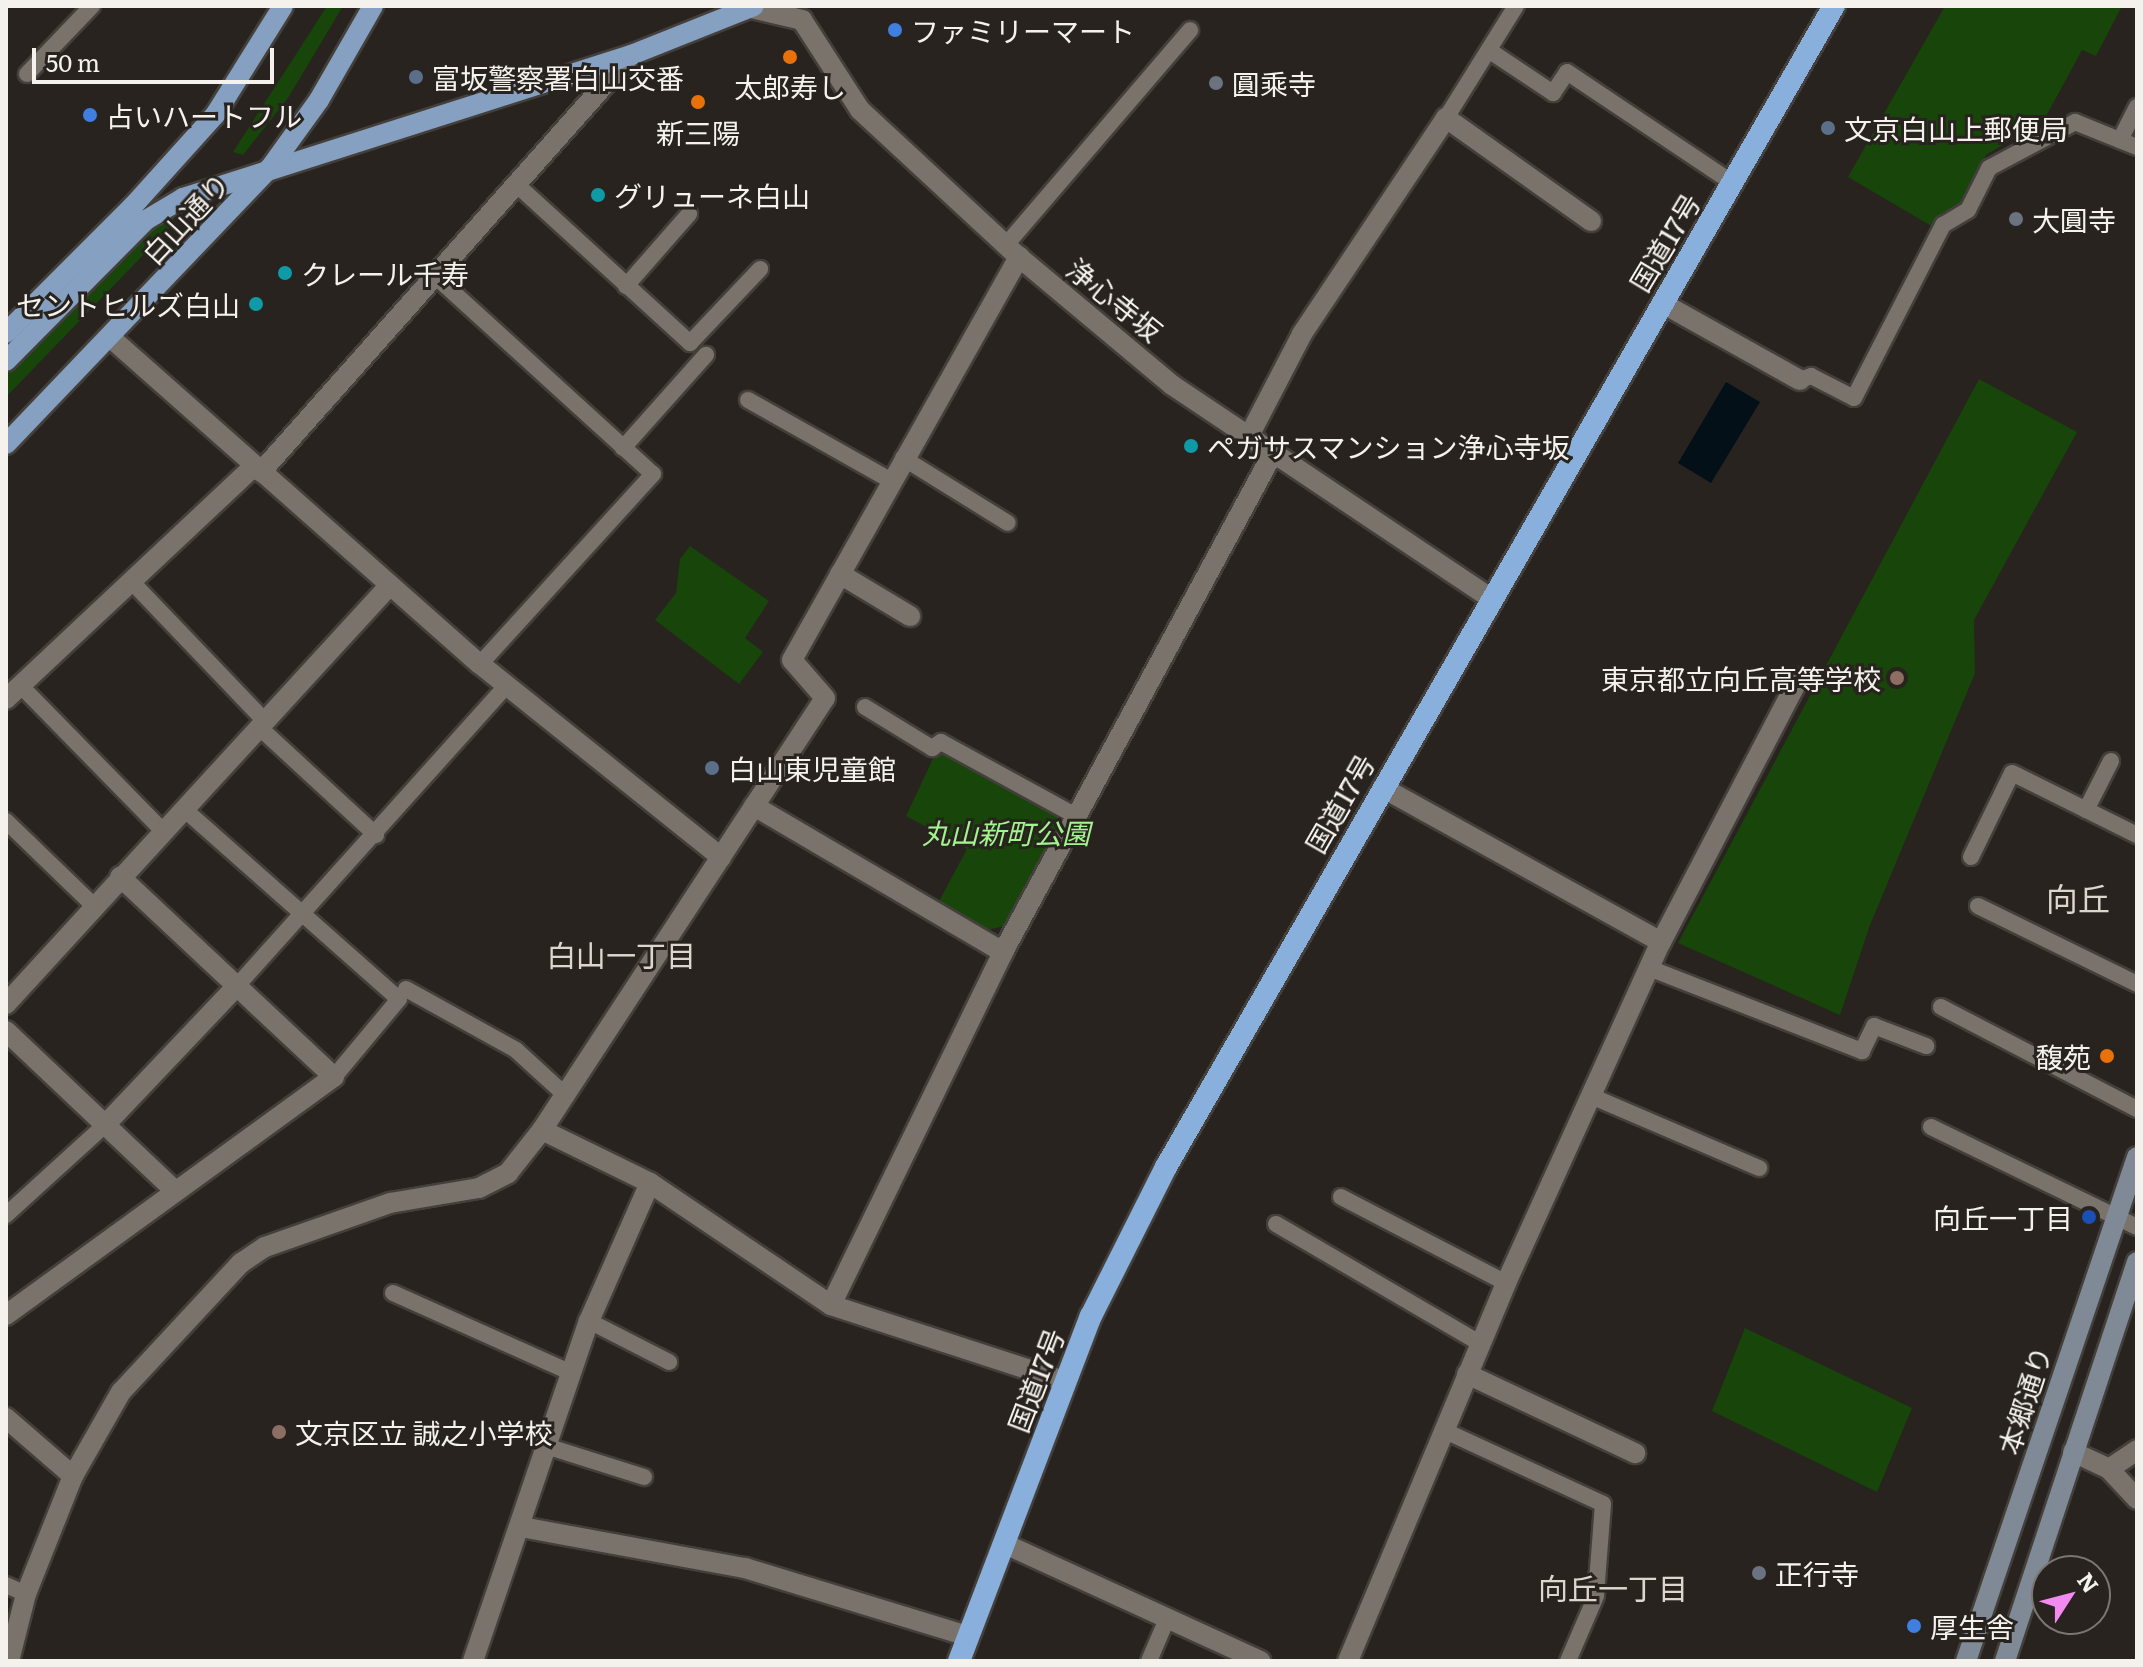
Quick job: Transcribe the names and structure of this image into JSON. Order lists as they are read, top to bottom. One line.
{"streets":{"highway":["国道17号"],"main road":["白山通り","本郷通り"],"street":["浄心寺坂"]},"crossings":[["国道17号","浄心寺坂"]],"districts":["向丘","白山一丁目","向丘一丁目"],"parks":["丸山新町公園"],"places":["ファミリーマート","太郎寿し","富坂警察署白山交番","圓乘寺","新三陽","占いハートフル","文京白山上郵便局","グリューネ白山","大圓寺","クレール千寿","セントヒルズ白山","ペガサスマンション浄心寺坂","東京都立向丘高等学校","白山東児童館","馥苑","向丘一丁目","文京区立 誠之小学校","正行寺","厚生舎"],"scale_bar":"50 m","north":"top right"}
